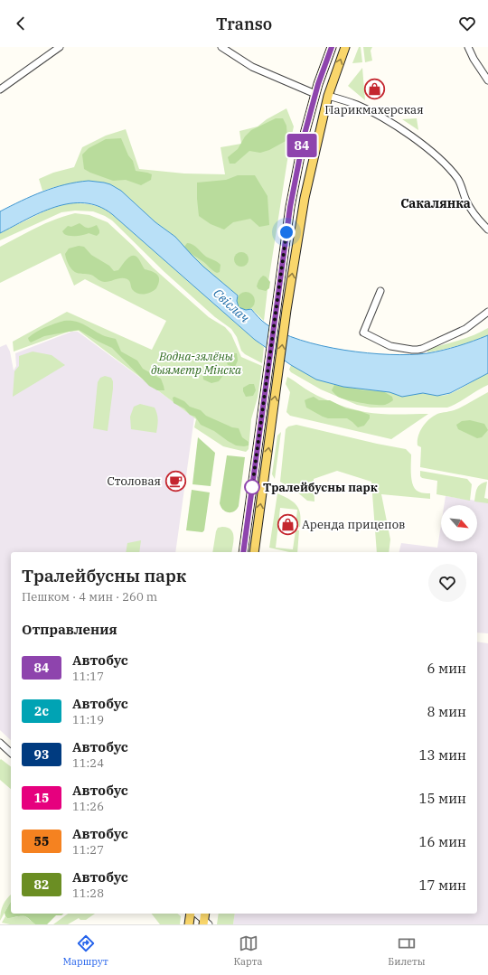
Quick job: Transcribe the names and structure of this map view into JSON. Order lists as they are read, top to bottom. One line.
{"districts":["Сакалянка"],"water":["Свіслач"],"parks":["Водна-зялёны дыяметр Мінска"],"places":{"shop":["Парикмахерская","Аренда прицепов"],"cafe":["Столовая"],"other":["Тралейбусны парк"]},"lines":["bus line 84"],"north":"bottom right","page":{"header":"Transo","on_map":"84","heading":[["Тралейбусны парк","Пешком · 4 мин · 260 m"],"Отправления"],"list":[{"mark":"84","name":"Автобус","note":"11:17","value":"6 мин"},{"mark":"2с","name":"Автобус","note":"11:19","value":"8 мин"},{"mark":"93","name":"Автобус","note":"11:24","value":"13 мин"},{"mark":"15","name":"Автобус","note":"11:26","value":"15 мин"},{"mark":"55","name":"Автобус","note":"11:27","value":"16 мин"},{"mark":"82","name":"Автобус","note":"11:28","value":"17 мин"}],"tabs":["Маршрут","Карта","Билеты"]}}
